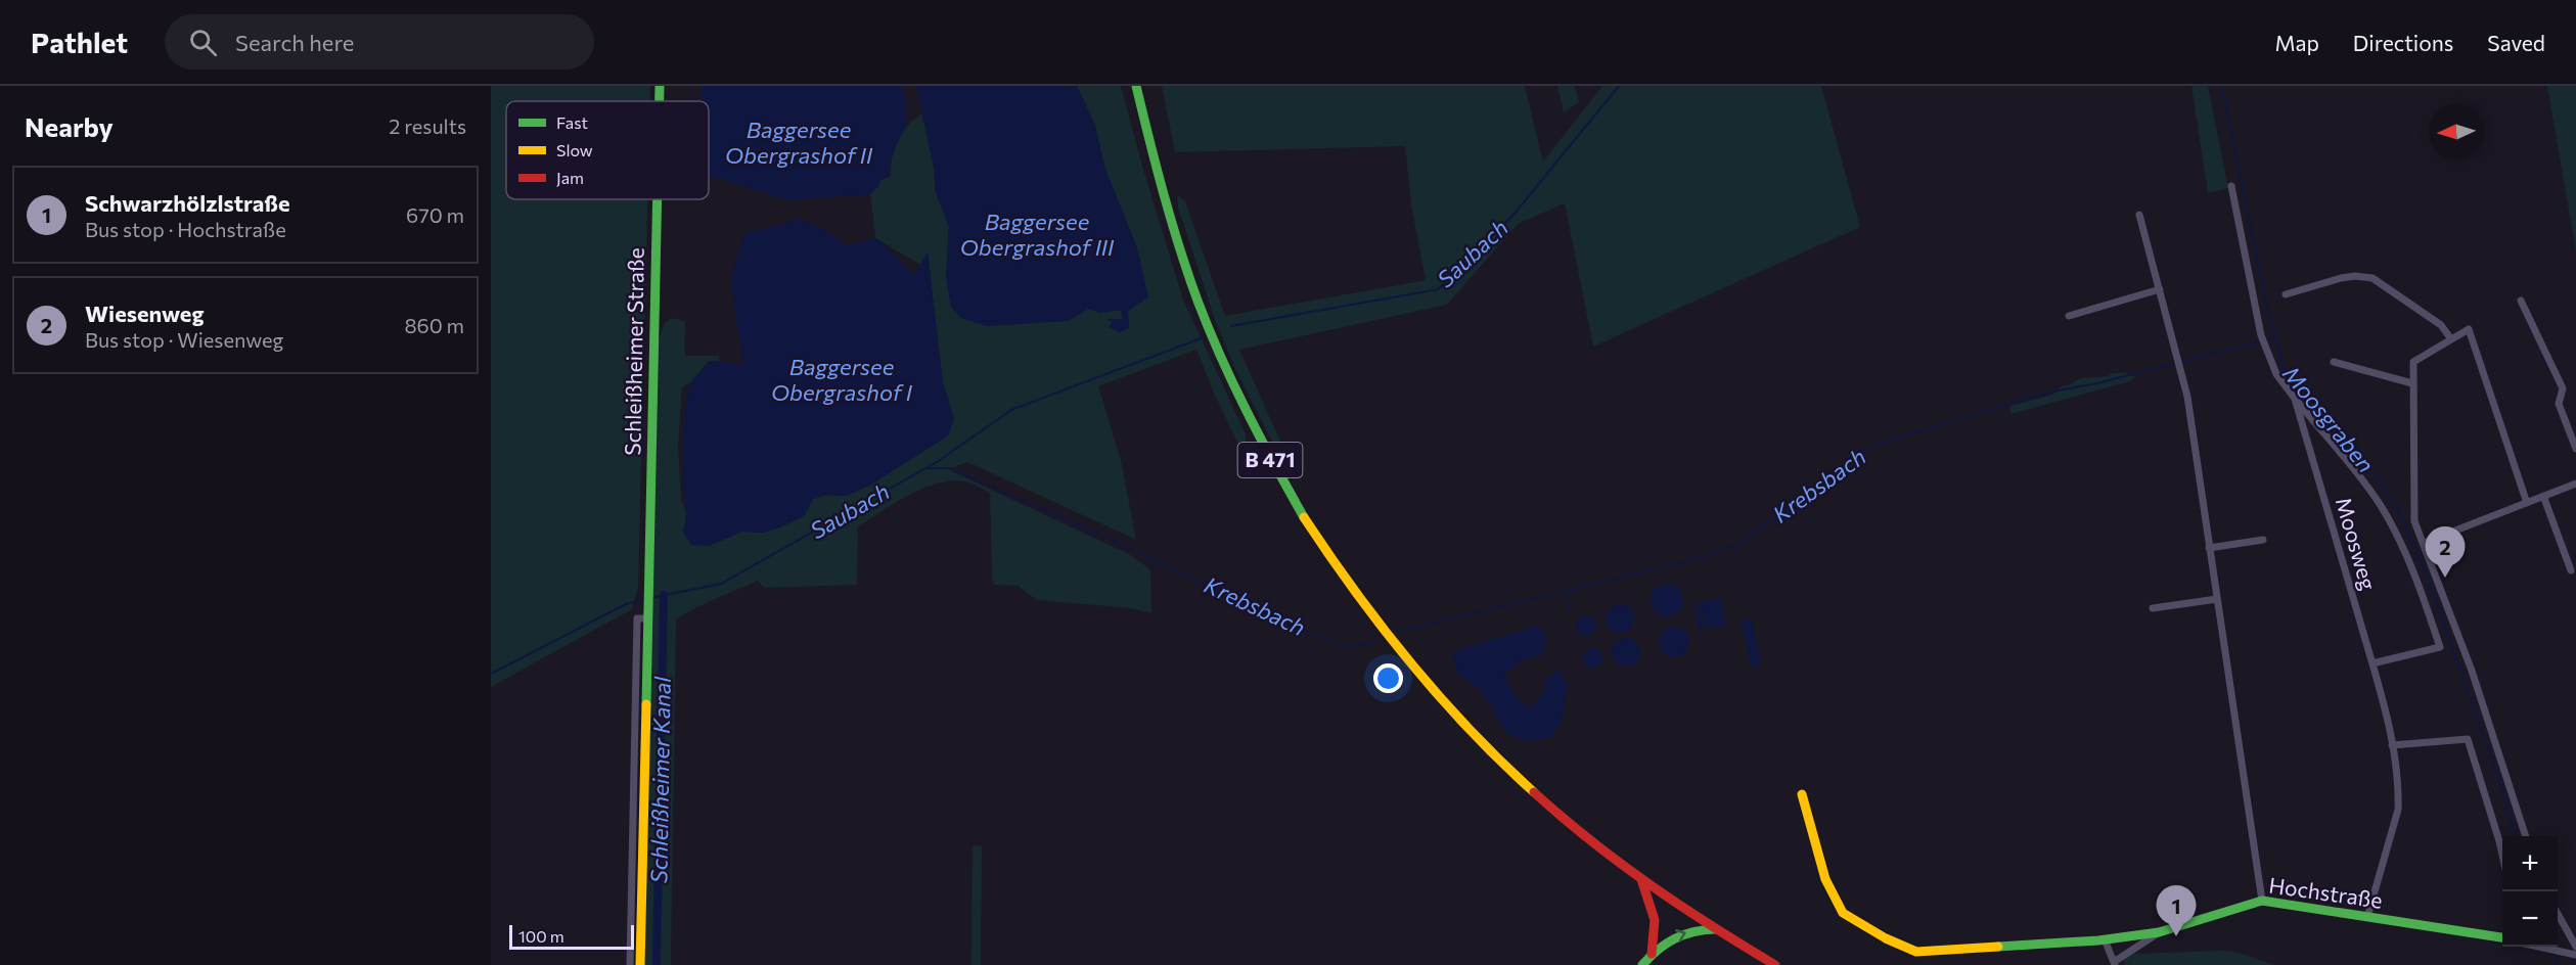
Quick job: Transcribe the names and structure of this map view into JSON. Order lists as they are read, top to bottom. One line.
{"streets":{"main road":["Schleißheimer Straße","B 471","Hochstraße"],"street":["Moosweg"]},"crossings":[["Moosweg","Hochstraße"]],"water":["Baggersee Obergrashof II","Baggersee Obergrashof III","Saubach","Baggersee Obergrashof I","Moosgraben","Krebsbach","Schleißheimer Kanal"],"legend":["Fast","Slow","Jam"],"scale_bar":"100 m","north":"left","page":{"header":"Pathlet","search":"Search here","nav":["Map","Directions","Saved"],"heading":["Nearby","2 results"],"list":[{"mark":"1","name":"Schwarzhölzlstraße","note":"Bus stop · Hochstraße","value":"670 m"},{"mark":"2","name":"Wiesenweg","note":"Bus stop · Wiesenweg","value":"860 m"}],"pins":["2","1"],"map_buttons":["+","−"],"scale":"100 m"}}
